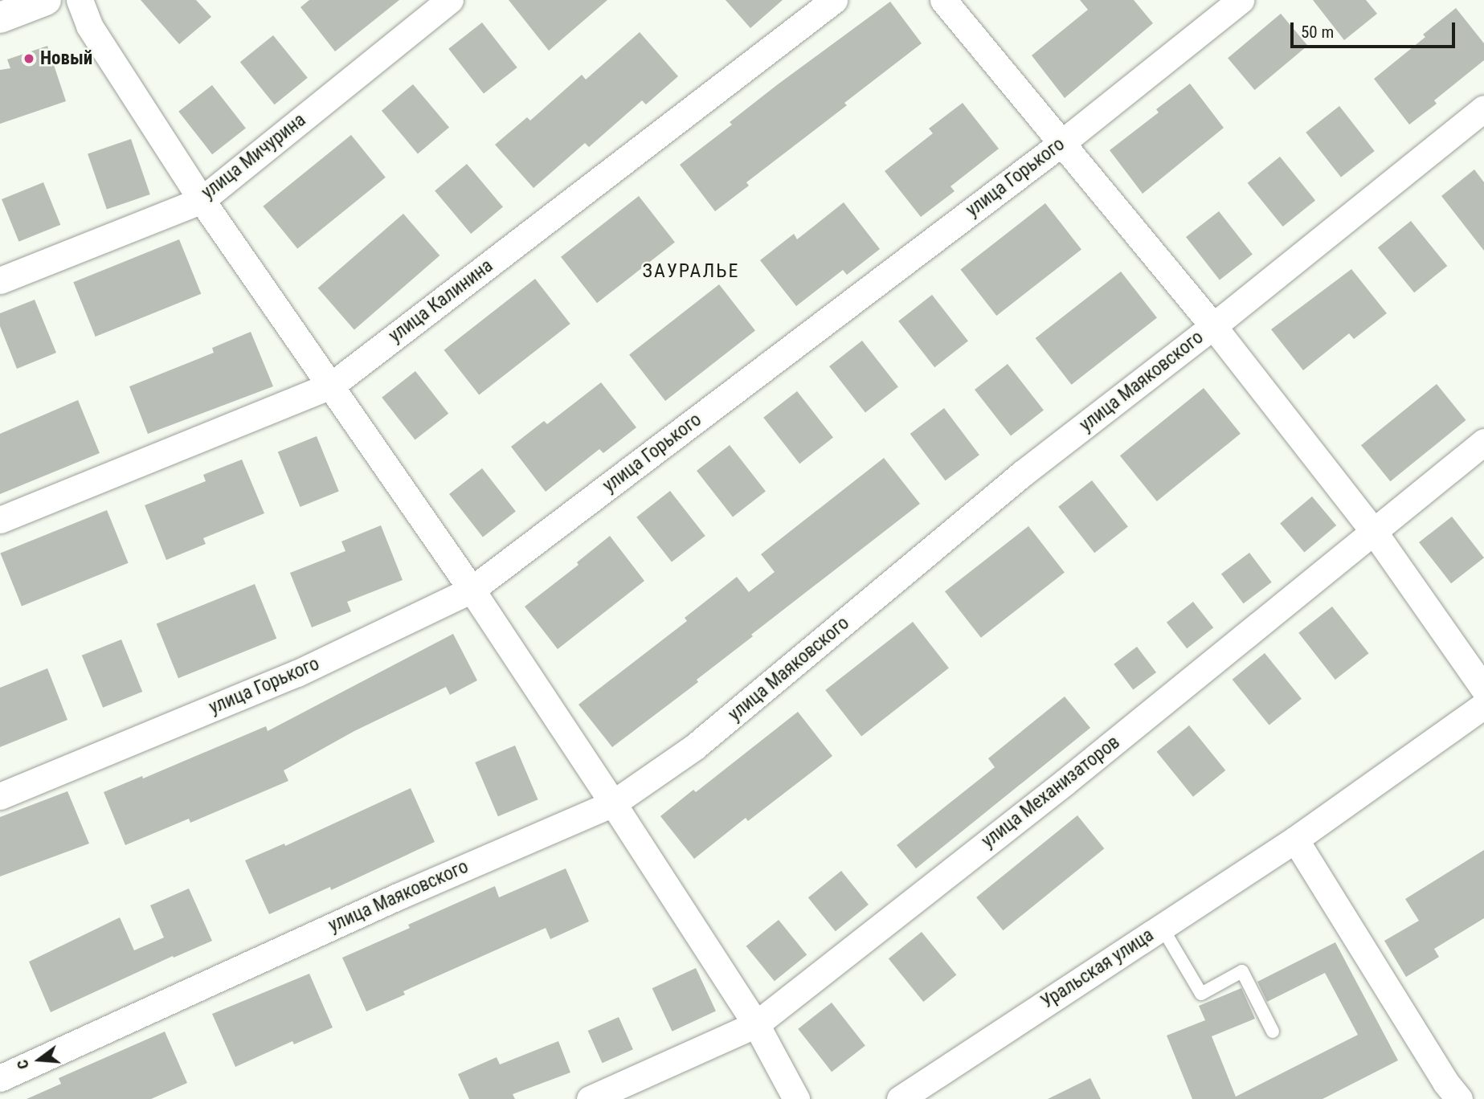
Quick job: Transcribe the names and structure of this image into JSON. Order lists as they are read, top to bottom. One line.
{"streets":{"street":["улица Мичурина","улица Горького","улица Калинина","улица Маяковского","улица Механизаторов","Уральская улица"]},"districts":["ЗАУРАЛЬЕ"],"places":["Новый"],"scale_bar":"50 m","north":"left"}
